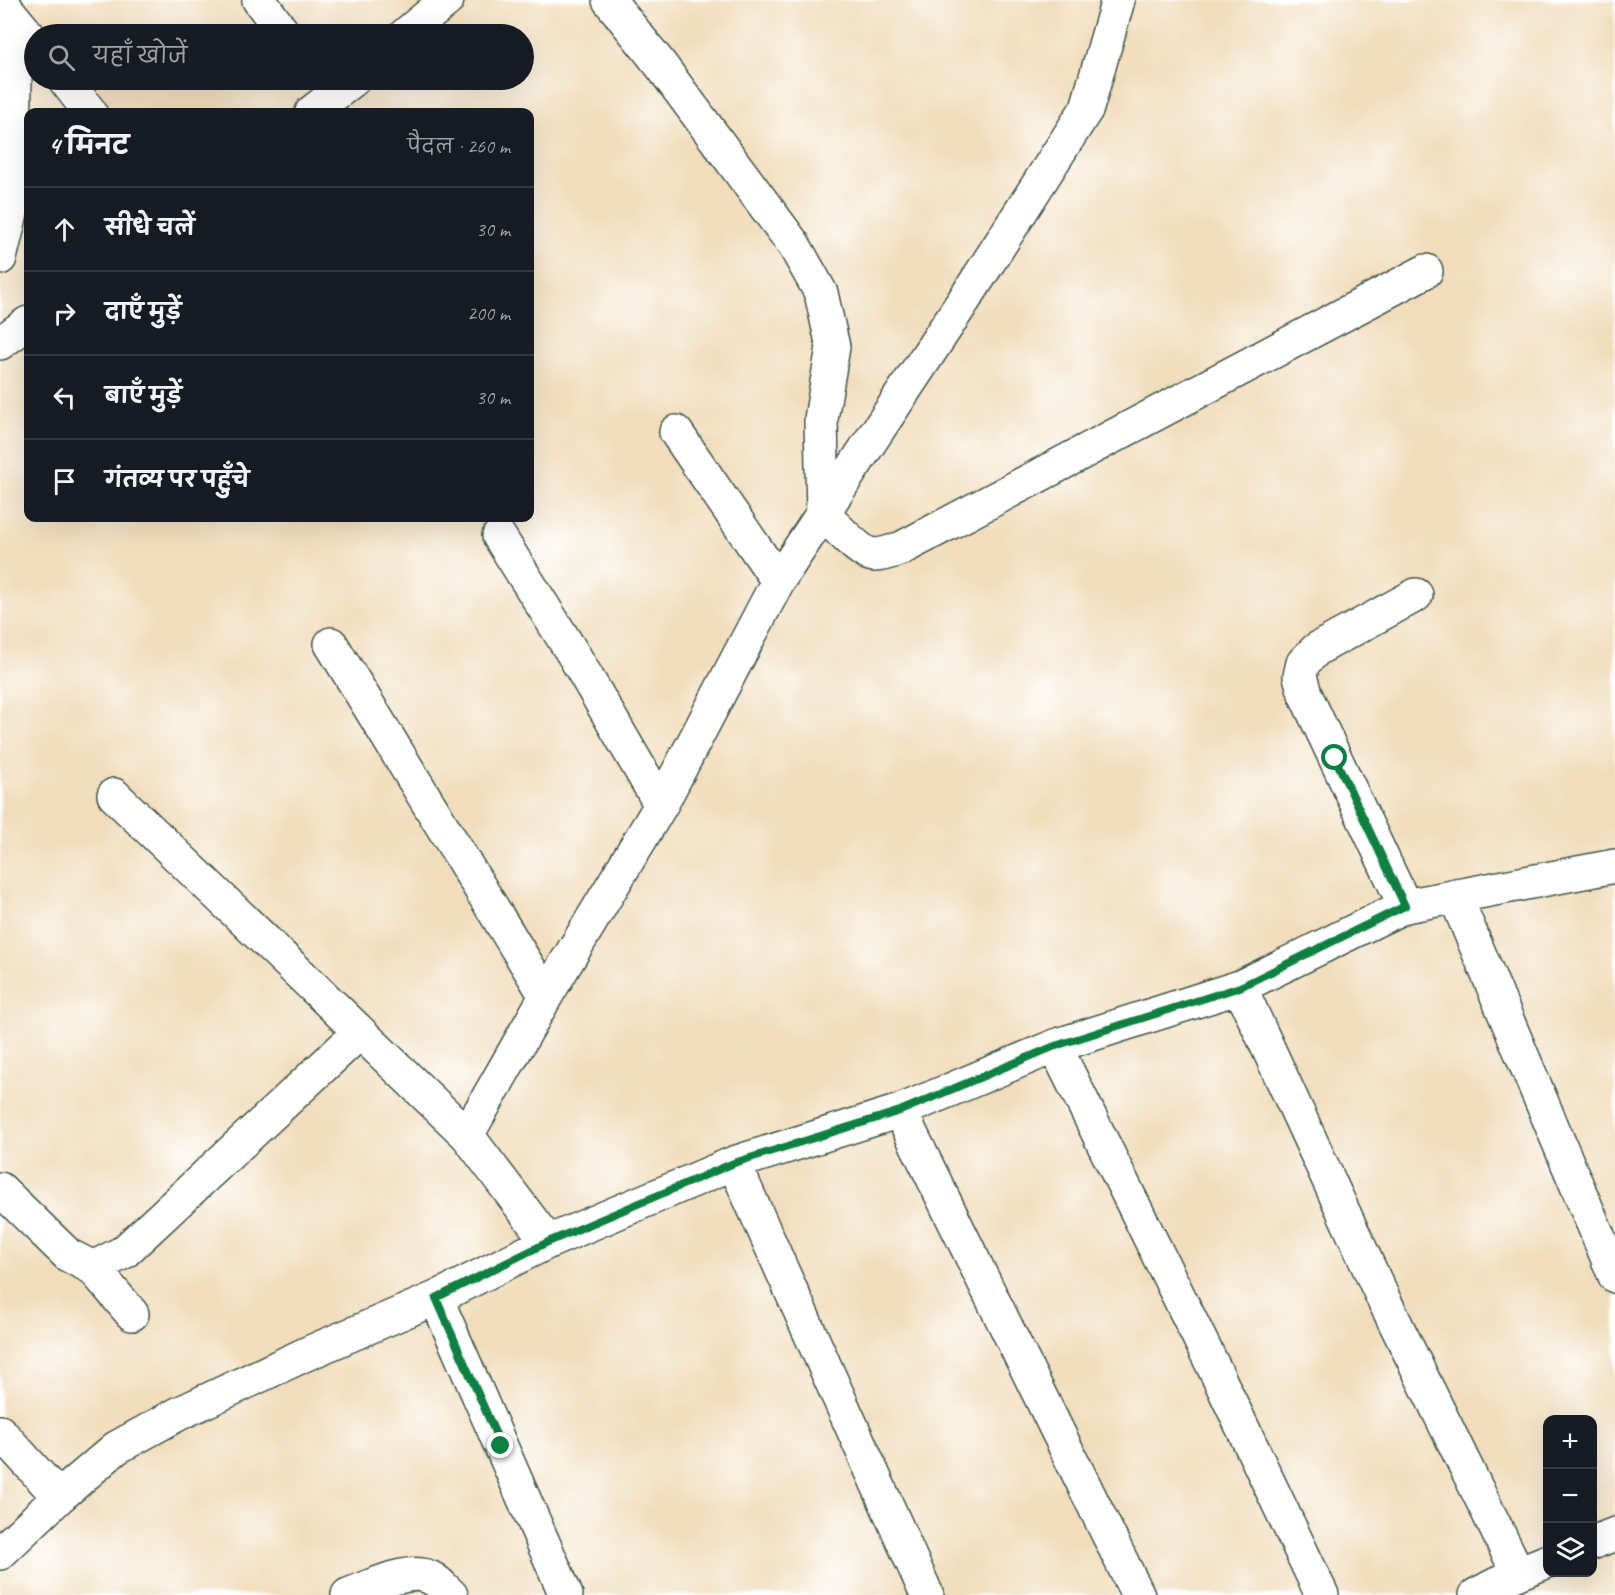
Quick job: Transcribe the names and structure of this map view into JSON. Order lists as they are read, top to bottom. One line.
{"page":{"search":"यहाँ खोजें","heading":["4 मिनट","पैदल · 260 m"],"list":[["सीधे चलें","30 m"],["दाएँ मुड़ें","200 m"],["बाएँ मुड़ें","30 m"],"गंतव्य पर पहुँचे"],"map_buttons":["+","−"]}}
